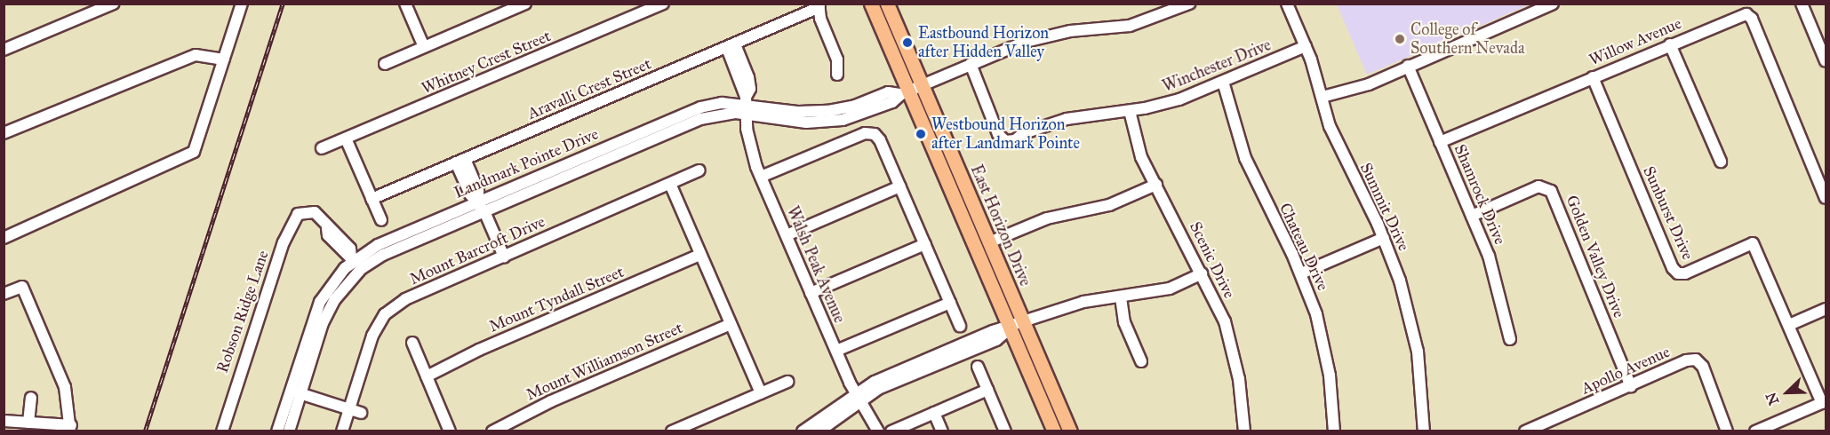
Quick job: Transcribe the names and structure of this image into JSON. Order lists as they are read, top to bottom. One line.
{"streets":{"main road":["East Horizon Drive"],"street":["Willow Avenue","Whitney Crest Street","Winchester Drive","Aravalli Crest Street","Landmark Pointe Drive","Shamrock Drive","Summit Drive","Sunburst Drive","Chateau Drive","Mount Barcroft Drive","Golden Valley Drive","Scenic Drive","Walsh Peak Avenue","Mount Tyndall Street","Robson Ridge Lane","Mount Williamson Street","Apollo Avenue"]},"crossings":[["Willow Avenue","Shamrock Drive"],["Willow Avenue","Sunburst Drive"],["Winchester Drive","Landmark Pointe Drive"],["Winchester Drive","Summit Drive"],["Winchester Drive","Chateau Drive"],["Winchester Drive","Scenic Drive"],["Aravalli Crest Street","Walsh Peak Avenue"],["Landmark Pointe Drive","East Horizon Drive"],["Landmark Pointe Drive","Walsh Peak Avenue"],["Landmark Pointe Drive","Robson Ridge Lane"],["Shamrock Drive","Golden Valley Drive"],["Golden Valley Drive","Apollo Avenue"]],"places":["College of Southern Nevada","Eastbound Horizon after Hidden Valley","Westbound Horizon after Landmark Pointe"],"north":"bottom left"}
